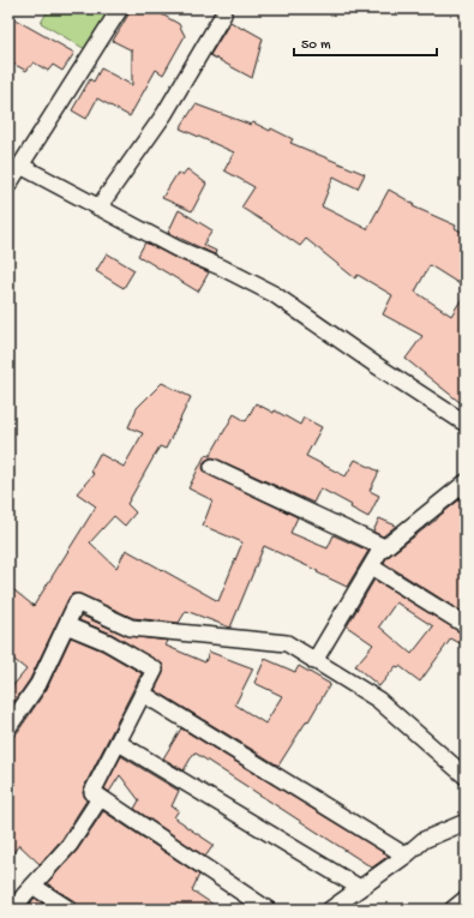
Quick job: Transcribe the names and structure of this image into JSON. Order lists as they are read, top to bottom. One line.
{"scale_bar":"50 m"}
